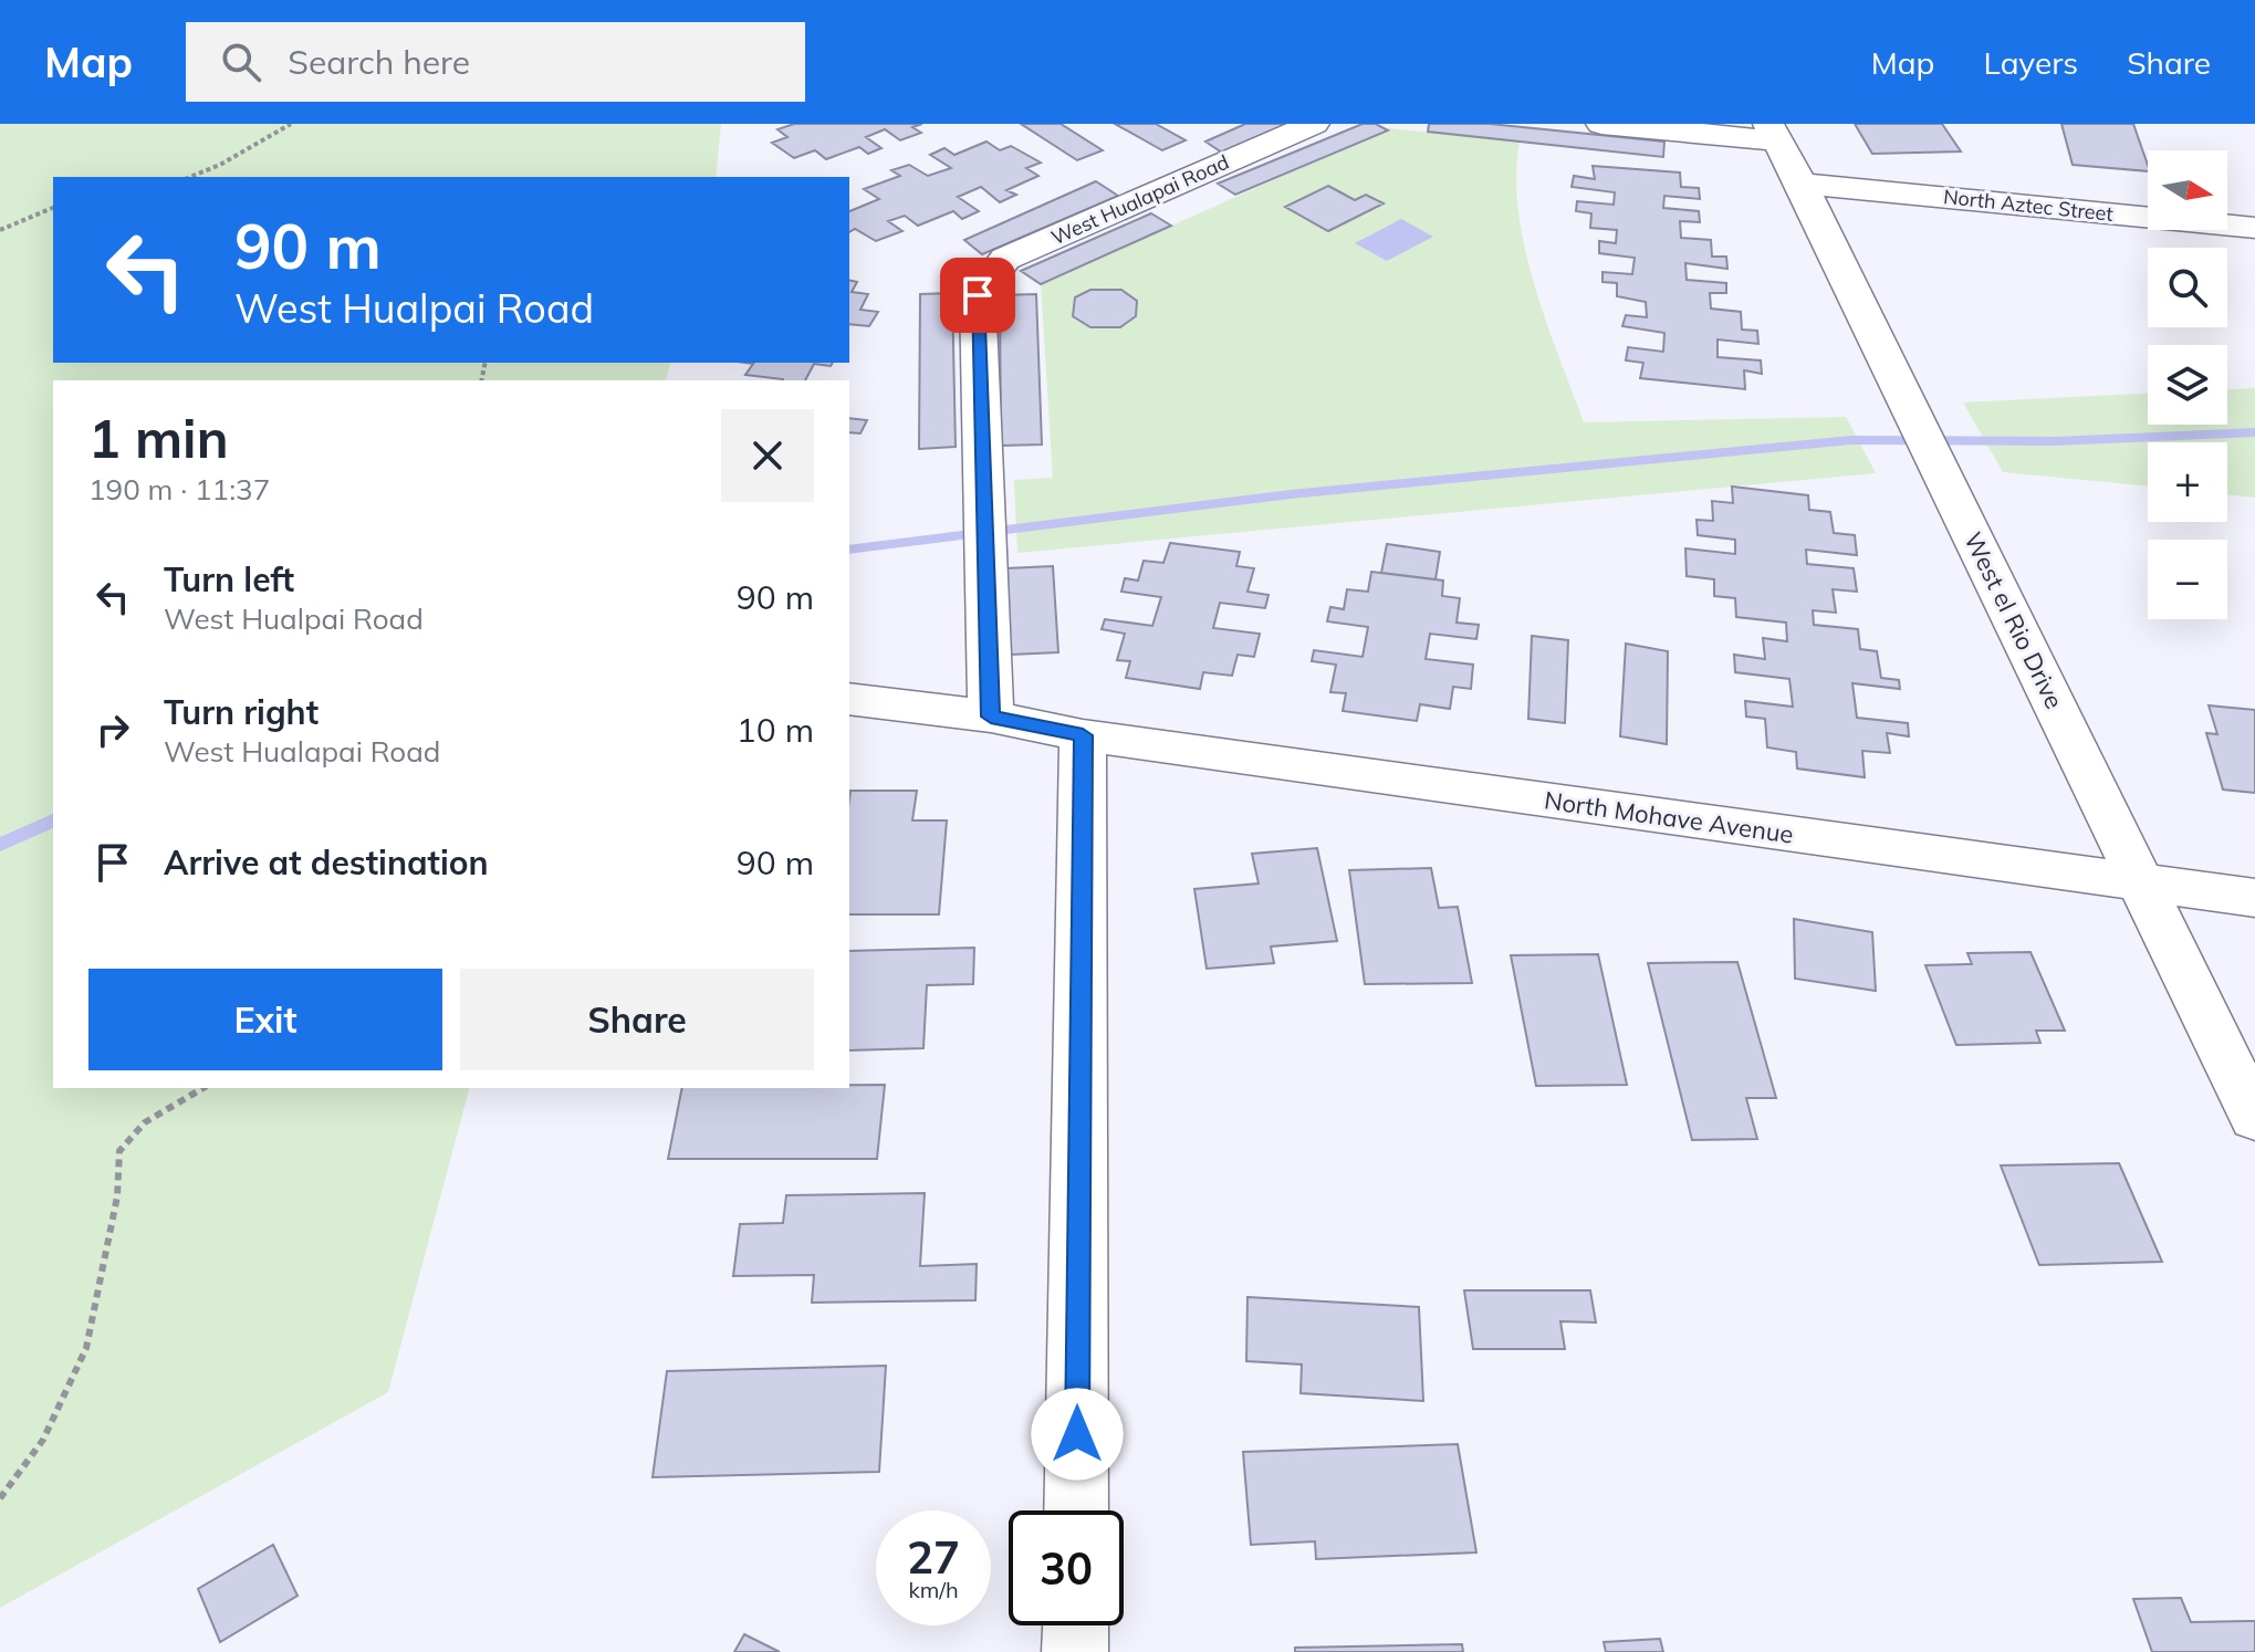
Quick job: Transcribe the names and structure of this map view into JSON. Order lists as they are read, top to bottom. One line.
{"streets":{"street":["West Hualapai Road","North Aztec Street","West el Rio Drive","North Mohave Avenue"]},"crossings":[["West Hualapai Road","North Mohave Avenue"],["North Aztec Street","West el Rio Drive"],["West el Rio Drive","North Mohave Avenue"]],"north":"right","page":{"header":"Map","search":"Search here","nav":["Map","Layers","Share"],"map_buttons":["+","−"],"turn":["90 m","West Hualpai Road"],"heading":["1 min","190 m · 11:37"],"list":[{"name":"Turn left","note":"West Hualpai Road","value":"90 m"},{"name":"Turn right","note":"West Hualapai Road","value":"10 m"},{"name":"Arrive at destination","value":"90 m"}],"buttons":["Exit","Share"],"speed":"27 km/h","limit":"30"}}
